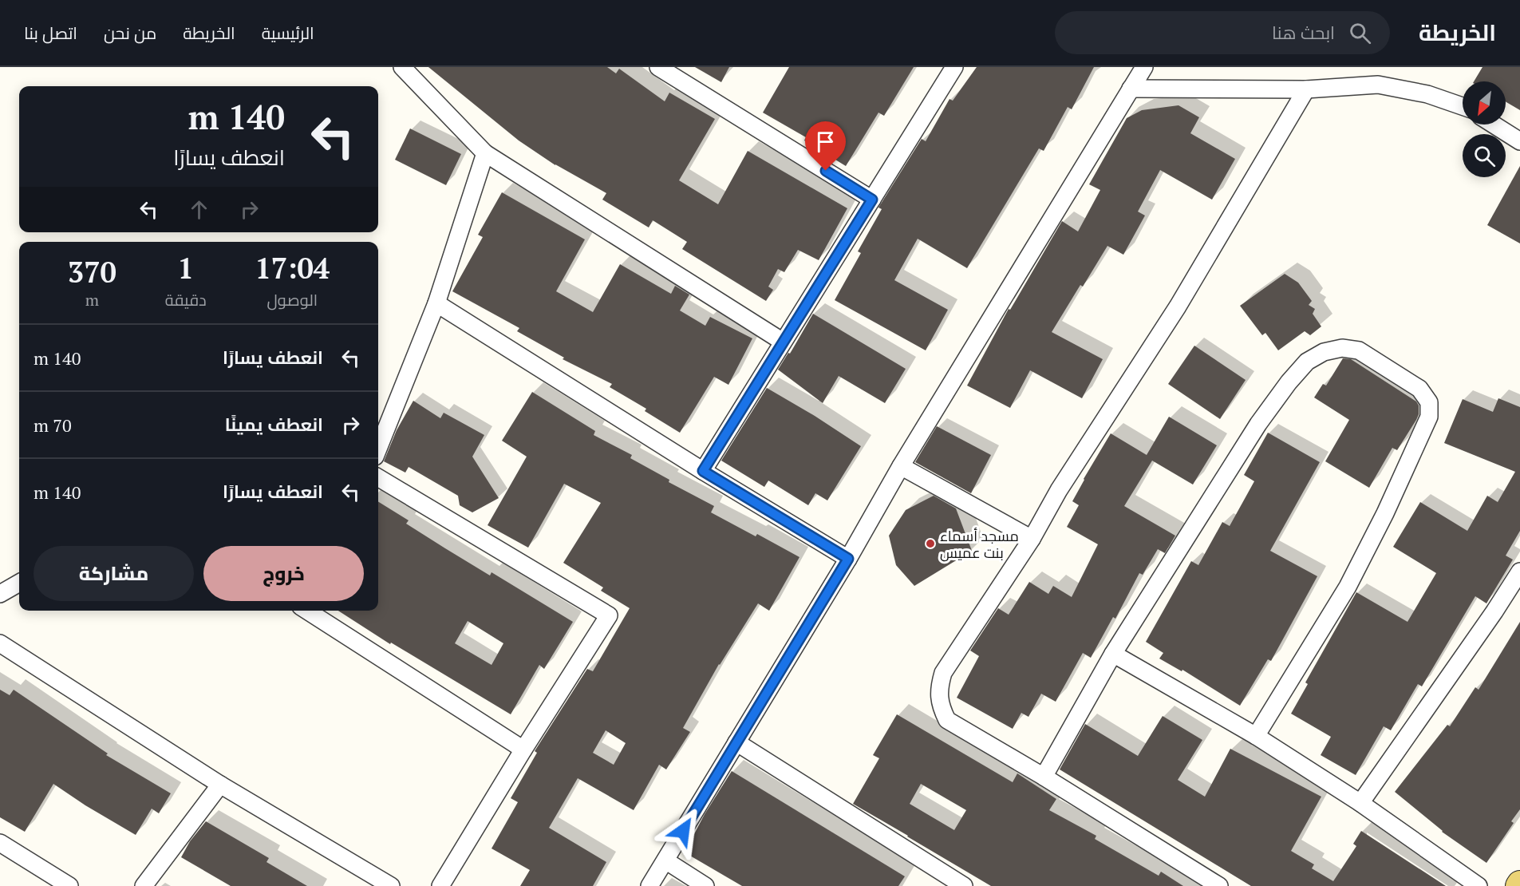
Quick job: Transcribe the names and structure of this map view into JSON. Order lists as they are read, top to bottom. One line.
{"places":["مسجد أسماء بنت عميس"],"north":"bottom left","page":{"header":"الخريطة","search":"ابحث هنا","nav":["الرئيسية","الخريطة","من نحن","اتصل بنا"],"turn":["140 m","انعطف يسارًا"],"eta":["17:04","الوصول","1","دقيقة","370","m"],"list":[{"name":"انعطف يسارًا","value":"140 m"},{"name":"انعطف يمينًا","value":"70 m"},{"name":"انعطف يسارًا","value":"140 m"}],"buttons":["خروج","مشاركة"]}}
